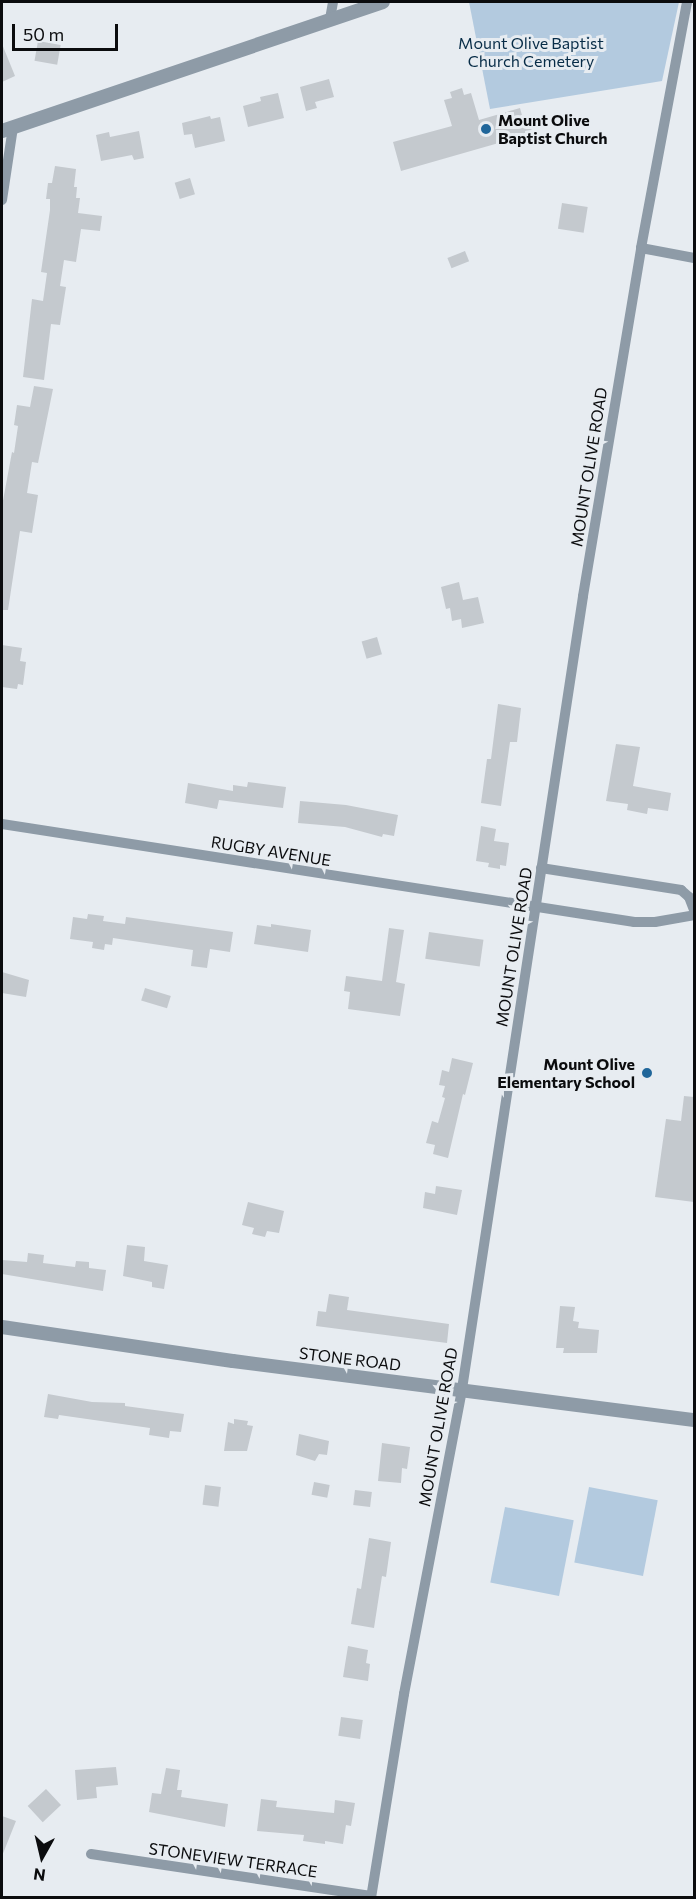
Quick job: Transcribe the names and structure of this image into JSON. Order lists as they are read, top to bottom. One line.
{"streets":{"street":["MOUNT OLIVE ROAD","RUGBY AVENUE","STONE ROAD","STONEVIEW TERRACE"]},"crossings":[["MOUNT OLIVE ROAD","RUGBY AVENUE"],["MOUNT OLIVE ROAD","STONE ROAD"],["MOUNT OLIVE ROAD","STONEVIEW TERRACE"]],"parks":["Mount Olive Baptist Church Cemetery"],"places":["Mount Olive Baptist Church","Mount Olive Elementary School"],"scale_bar":"50 m","north":"bottom"}
